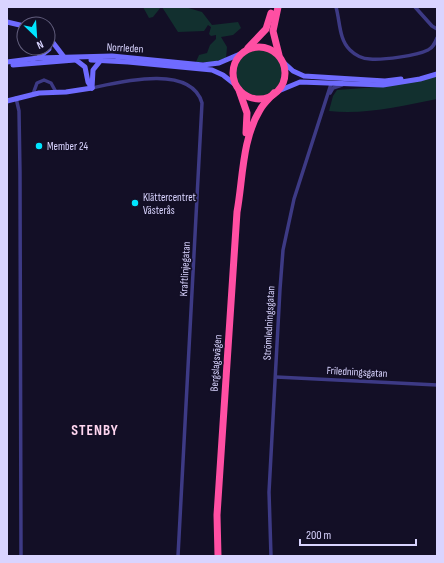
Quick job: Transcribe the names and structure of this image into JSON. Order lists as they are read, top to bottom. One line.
{"streets":{"highway":["Bergslagsvägen"],"main road":["Norrleden"],"street":["Kraftlinjegatan","Strömledningsgatan","Friledningsgatan"]},"crossings":[["Norrleden","Bergslagsvägen"],["Strömledningsgatan","Friledningsgatan"]],"districts":["STENBY"],"places":["Member 24","Klättercentret Västerås"],"scale_bar":"200 m","north":"bottom right"}
